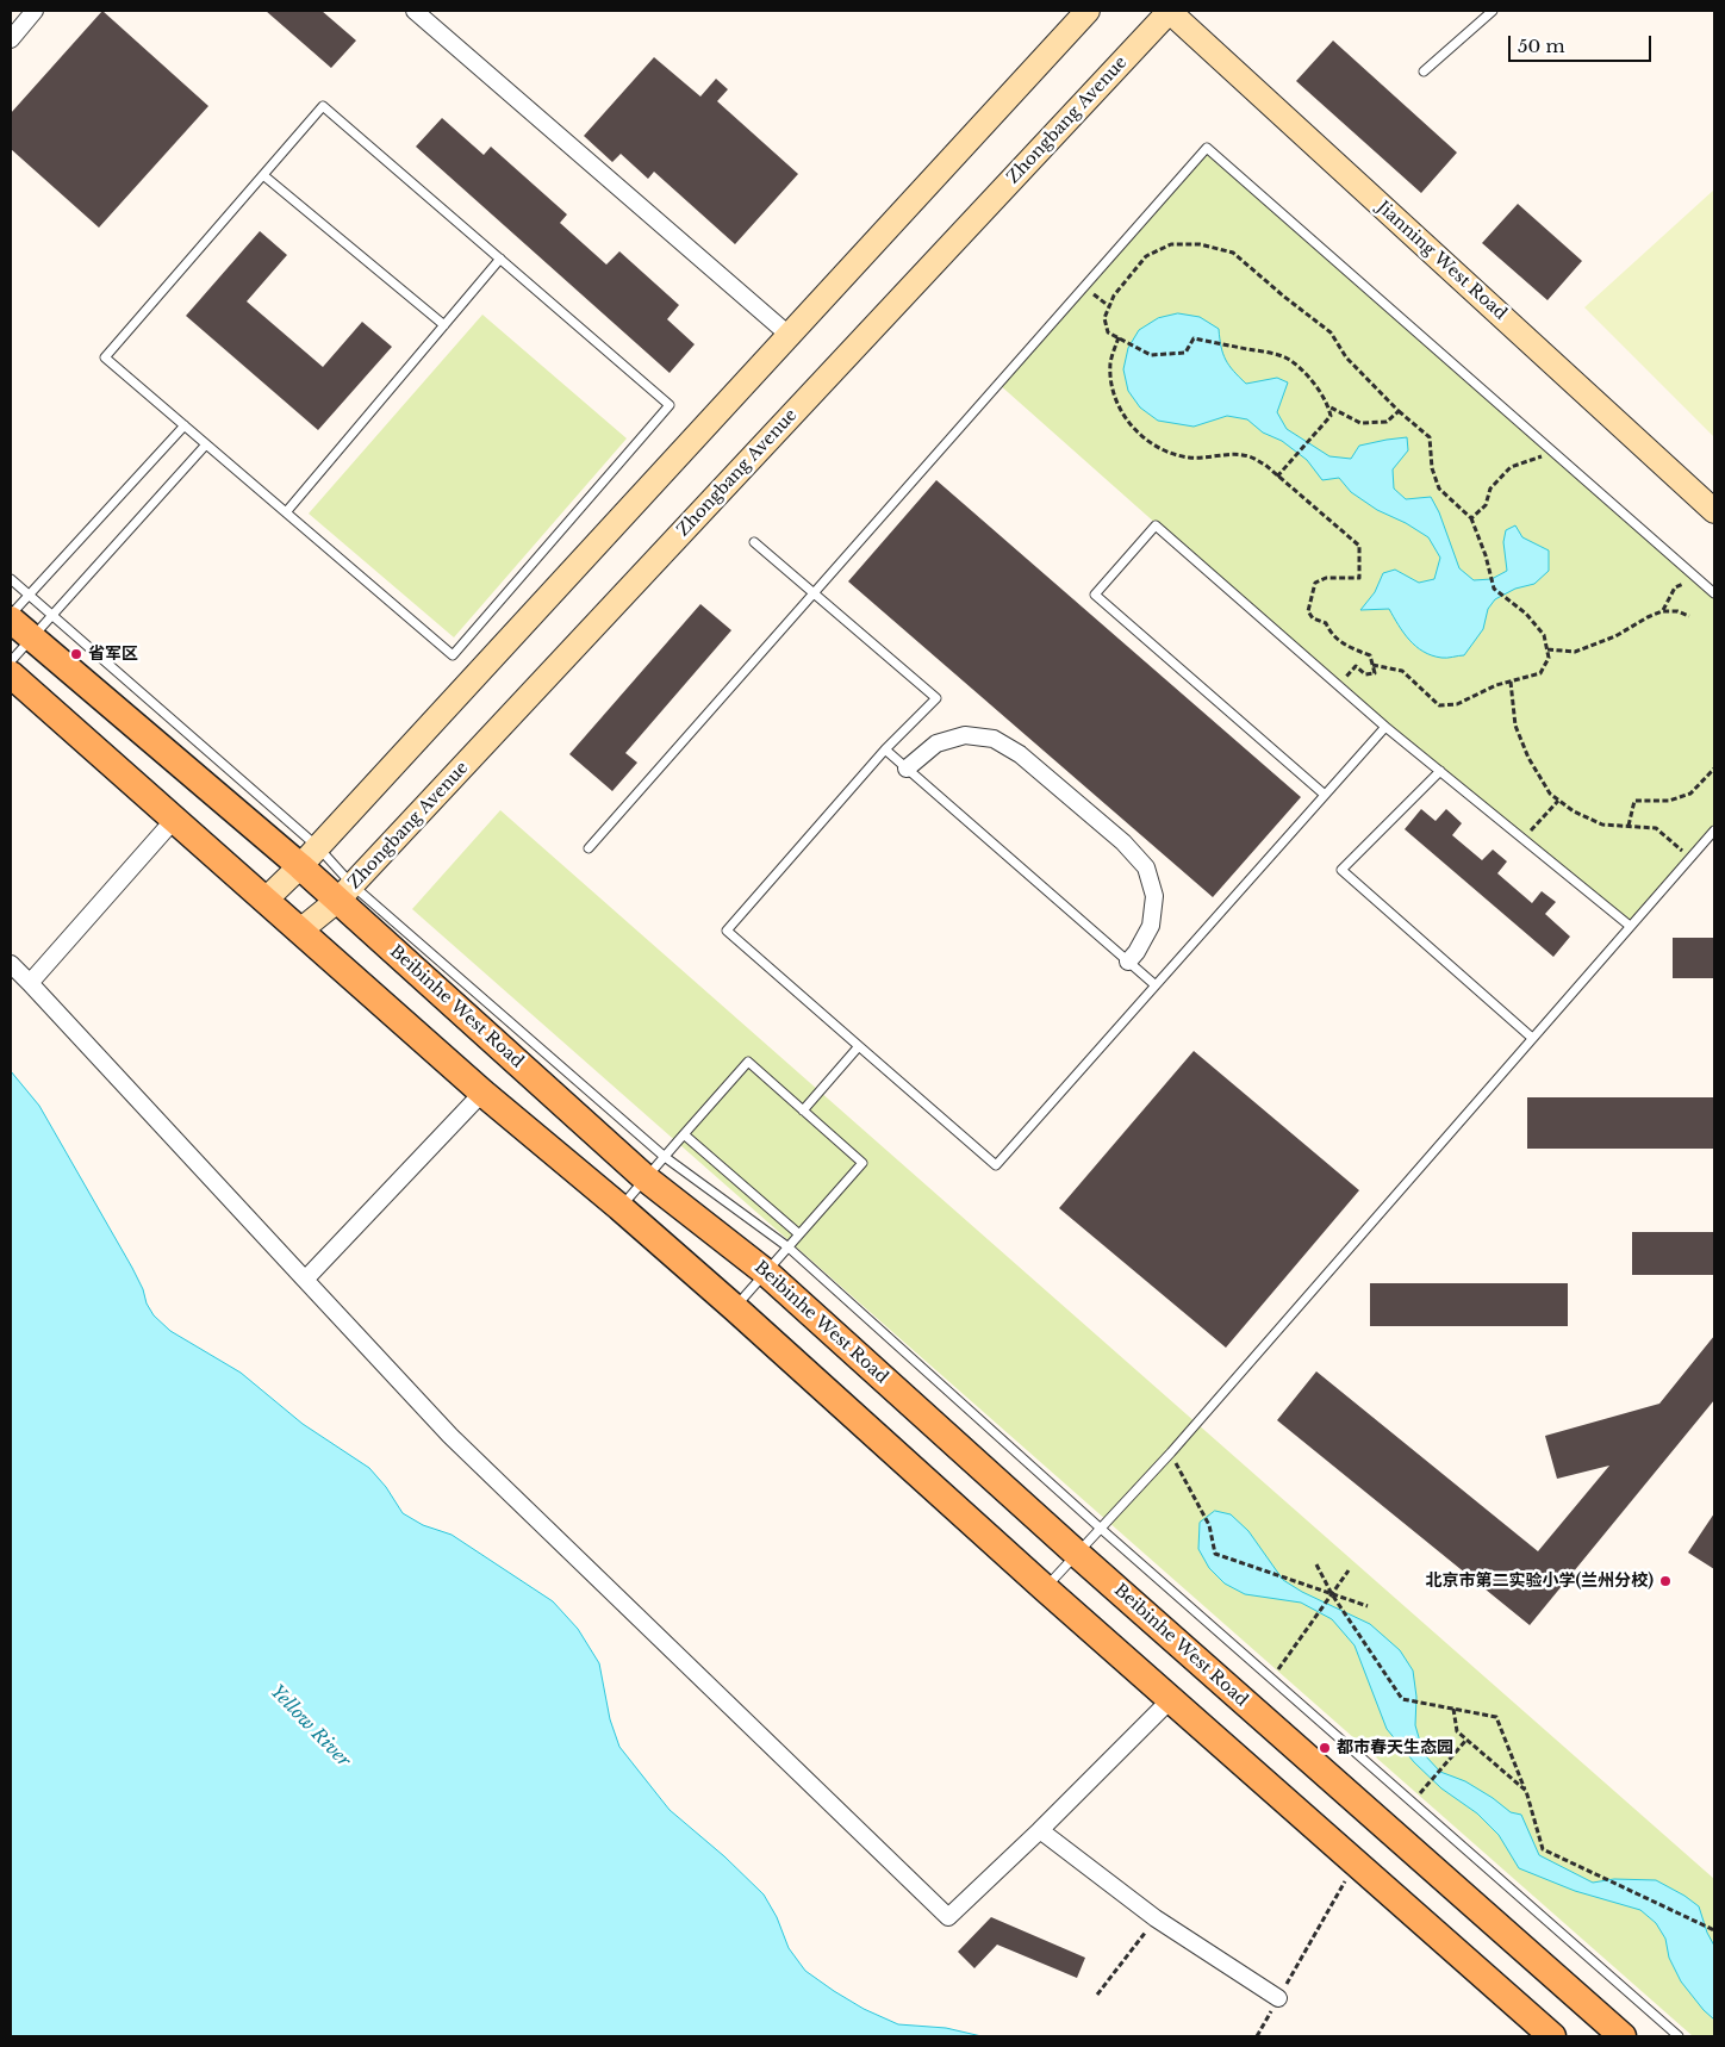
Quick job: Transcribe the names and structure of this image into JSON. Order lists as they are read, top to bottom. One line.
{"streets":{"main road":["Zhongbang Avenue","Jianning West Road","Beibinhe West Road"]},"crossings":[["Zhongbang Avenue","Jianning West Road"],["Zhongbang Avenue","Beibinhe West Road"]],"water":["Yellow River"],"places":["省军区","北京市第二实验小学(兰州分校)","都市春天生态园"],"scale_bar":"50 m"}
